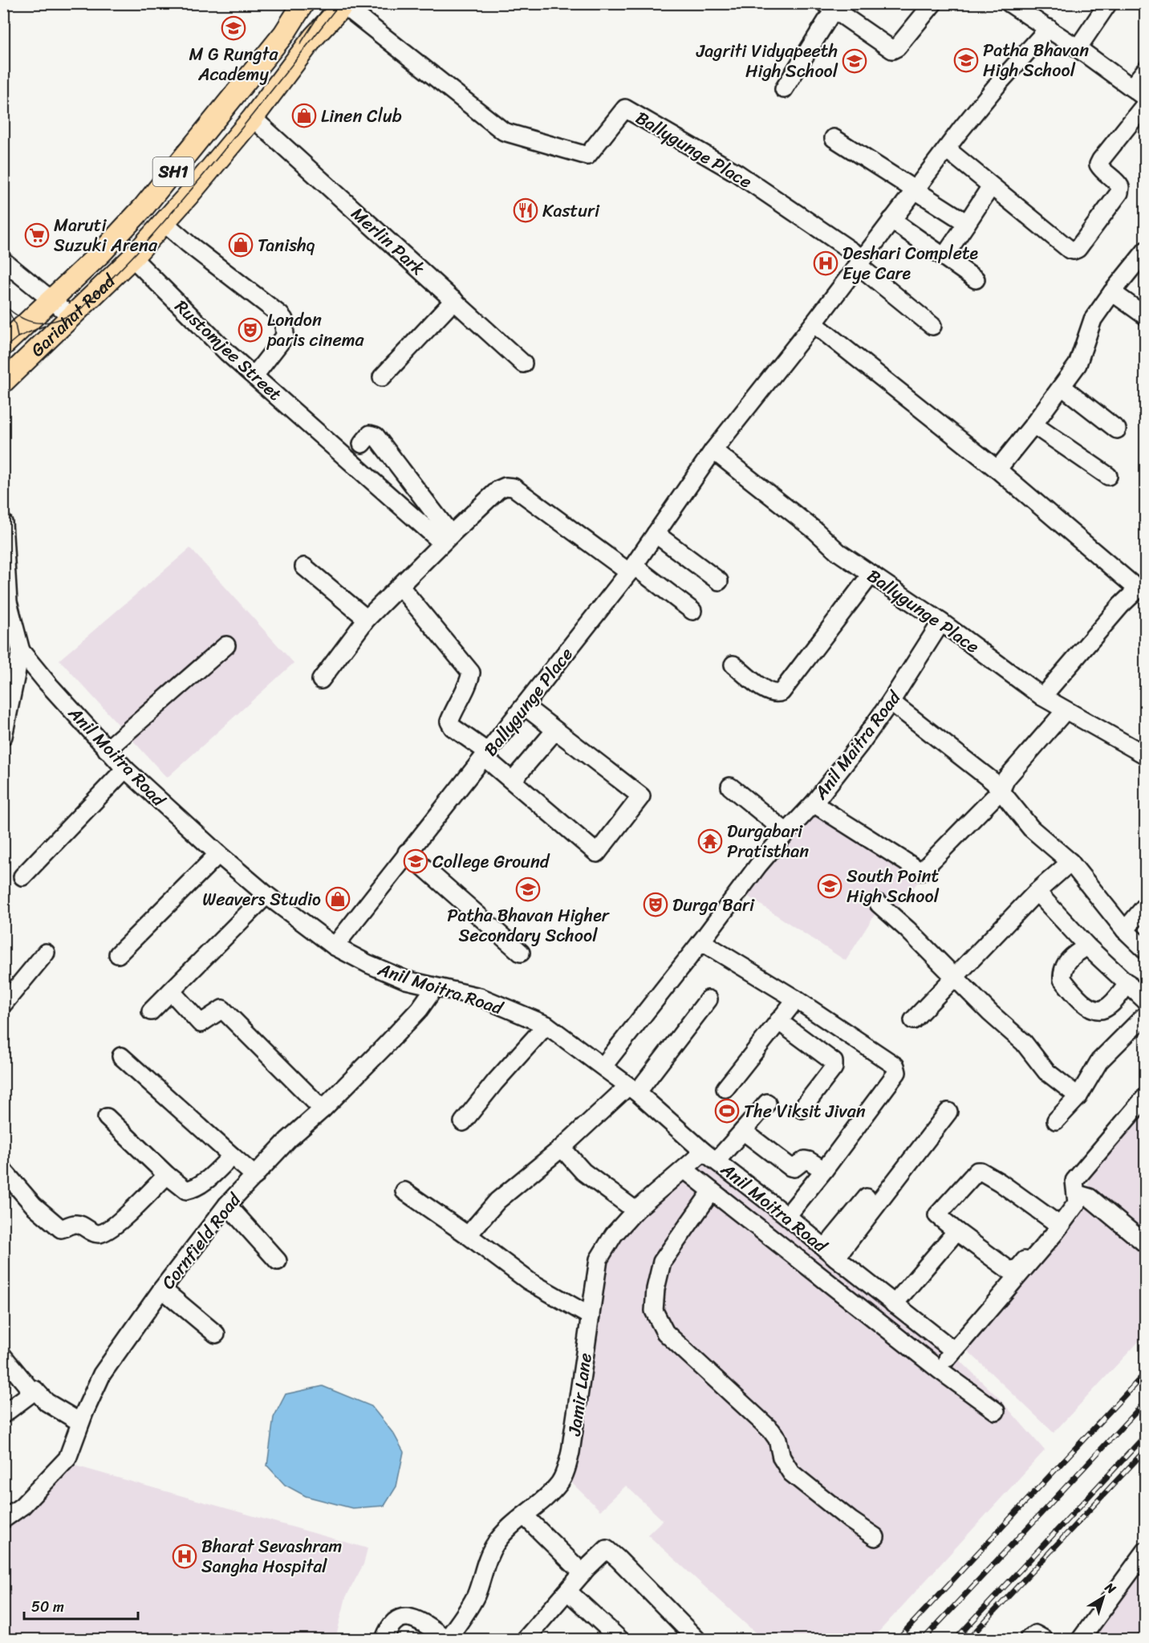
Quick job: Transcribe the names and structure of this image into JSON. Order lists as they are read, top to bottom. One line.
{"streets":{"main road":["SH1","Gariahat Road"],"street":["Ballygunge Place","Merlin Park","Rustomjee Street","Anil Maitra Road","Anil Moitra Road","Cornfield Road","Jamir Lane"]},"crossings":[["Ballygunge Place","Gariahat Road"],["Ballygunge Place","Anil Maitra Road"],["Ballygunge Place","Anil Moitra Road"],["Merlin Park","Gariahat Road"],["Gariahat Road","Rustomjee Street"],["Anil Maitra Road","Anil Moitra Road"],["Anil Moitra Road","Cornfield Road"],["Anil Moitra Road","Jamir Lane"]],"places":{"school or university":["M G Rungta Academy","Patha Bhavan High School","Jagriti Vidyapeeth High School","College Ground","South Point High School","Patha Bhavan Higher Secondary School"],"shop":["Linen Club","Tanishq","Weavers Studio"],"restaurant":["Kasturi"],"supermarket":["Maruti Suzuki Arena"],"hospital":["Deshari Complete Eye Care","Bharat Sevashram Sangha Hospital"],"theatre":["London paris cinema","Durga Bari"],"temple":["Durgabari Pratisthan"],"sports":["The Viksit Jivan"]},"scale_bar":"50 m","north":"top right"}
